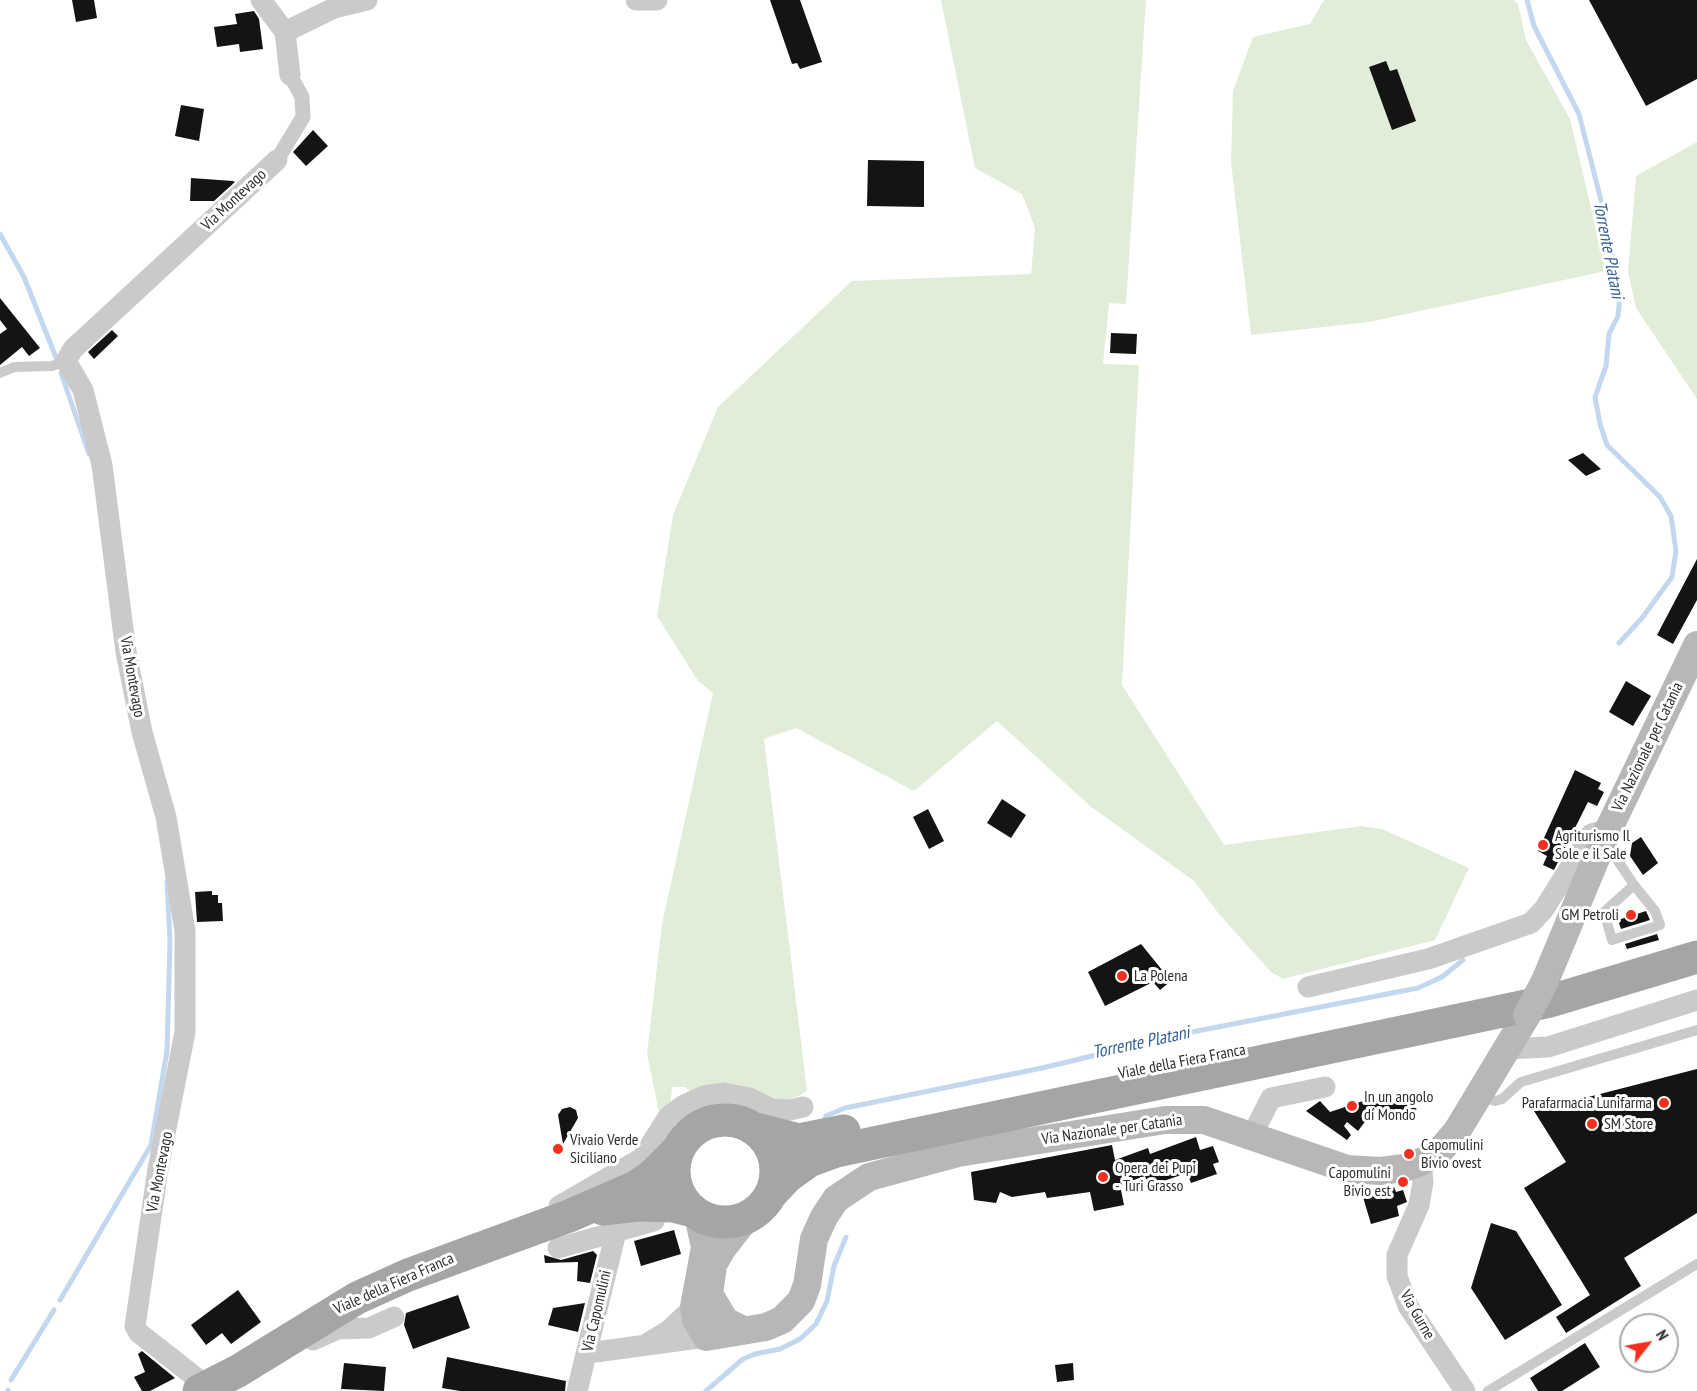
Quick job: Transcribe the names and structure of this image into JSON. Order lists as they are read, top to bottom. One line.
{"streets":{"main road":["Via Nazionale per Catania","Viale della Fiera Franca"],"street":["Via Montevago","Via Capomulini","Via Gurne"]},"crossings":[["Via Montevago","Viale della Fiera Franca"],["Via Nazionale per Catania","Via Gurne"]],"water":["Torrente Platani"],"places":["Agriturismo Il Sole e il Sale","GM Petroli","La Polena","Parafarmacia Lunifarma","In un angolo di Mondo","SM Store","Vivaio Verde Siciliano","Capomulini Bivio ovest","Opera dei Pupi - Turi Grasso","Capomulini Bivio est"],"north":"top right"}
